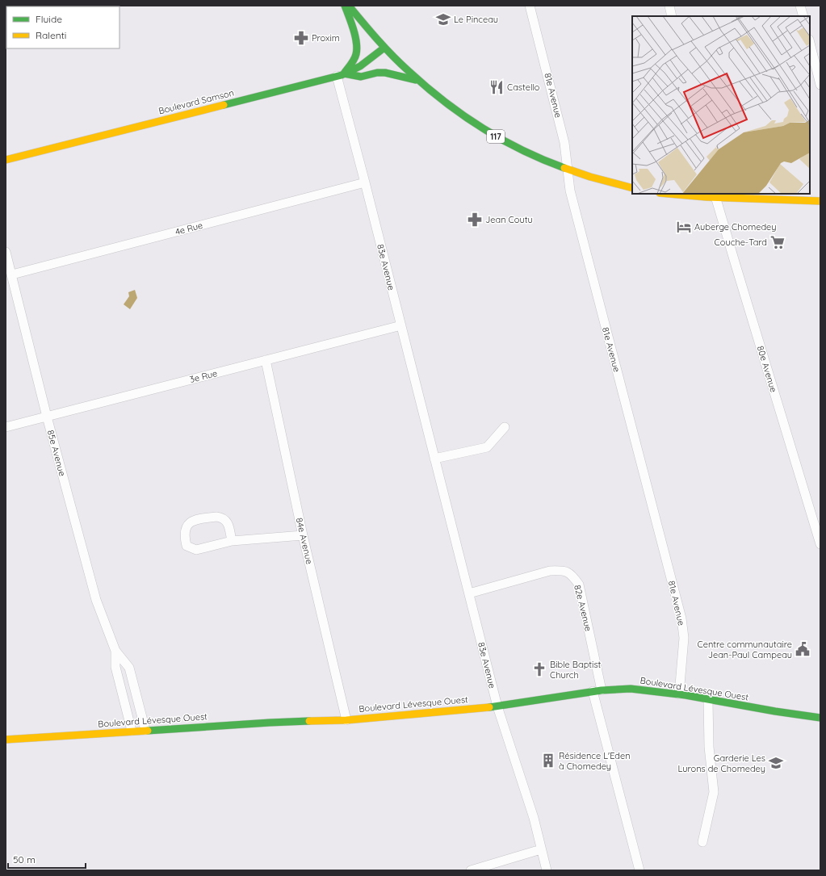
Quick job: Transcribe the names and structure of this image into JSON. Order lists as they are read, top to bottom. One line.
{"streets":{"street":["81e Avenue","Boulevard Samson","117","4e Rue","83e Avenue","80e Avenue","3e Rue","85e Avenue","84e Avenue","82e Avenue","Boulevard Lévesque Ouest"]},"crossings":[["81e Avenue","117"],["81e Avenue","Boulevard Lévesque Ouest"],["Boulevard Samson","117"],["Boulevard Samson","83e Avenue"],["4e Rue","83e Avenue"],["4e Rue","85e Avenue"],["83e Avenue","3e Rue"],["83e Avenue","82e Avenue"],["83e Avenue","Boulevard Lévesque Ouest"],["3e Rue","85e Avenue"],["3e Rue","84e Avenue"],["85e Avenue","Boulevard Lévesque Ouest"],["84e Avenue","Boulevard Lévesque Ouest"],["82e Avenue","Boulevard Lévesque Ouest"]],"places":{"school or university":["Le Pinceau","Garderie Les Lurons de Chomedey"],"pharmacy":["Proxim","Jean Coutu"],"restaurant":["Castello"],"hotel":["Auberge Chomedey"],"supermarket":["Couche-Tard"],"public building":["Centre communautaire Jean-Paul Campeau"],"church":["Bible Baptist Church"],"building":["Résidence L'Eden à Chomedey"]},"legend":["Fluide","Ralenti"],"scale_bar":"50 m"}
